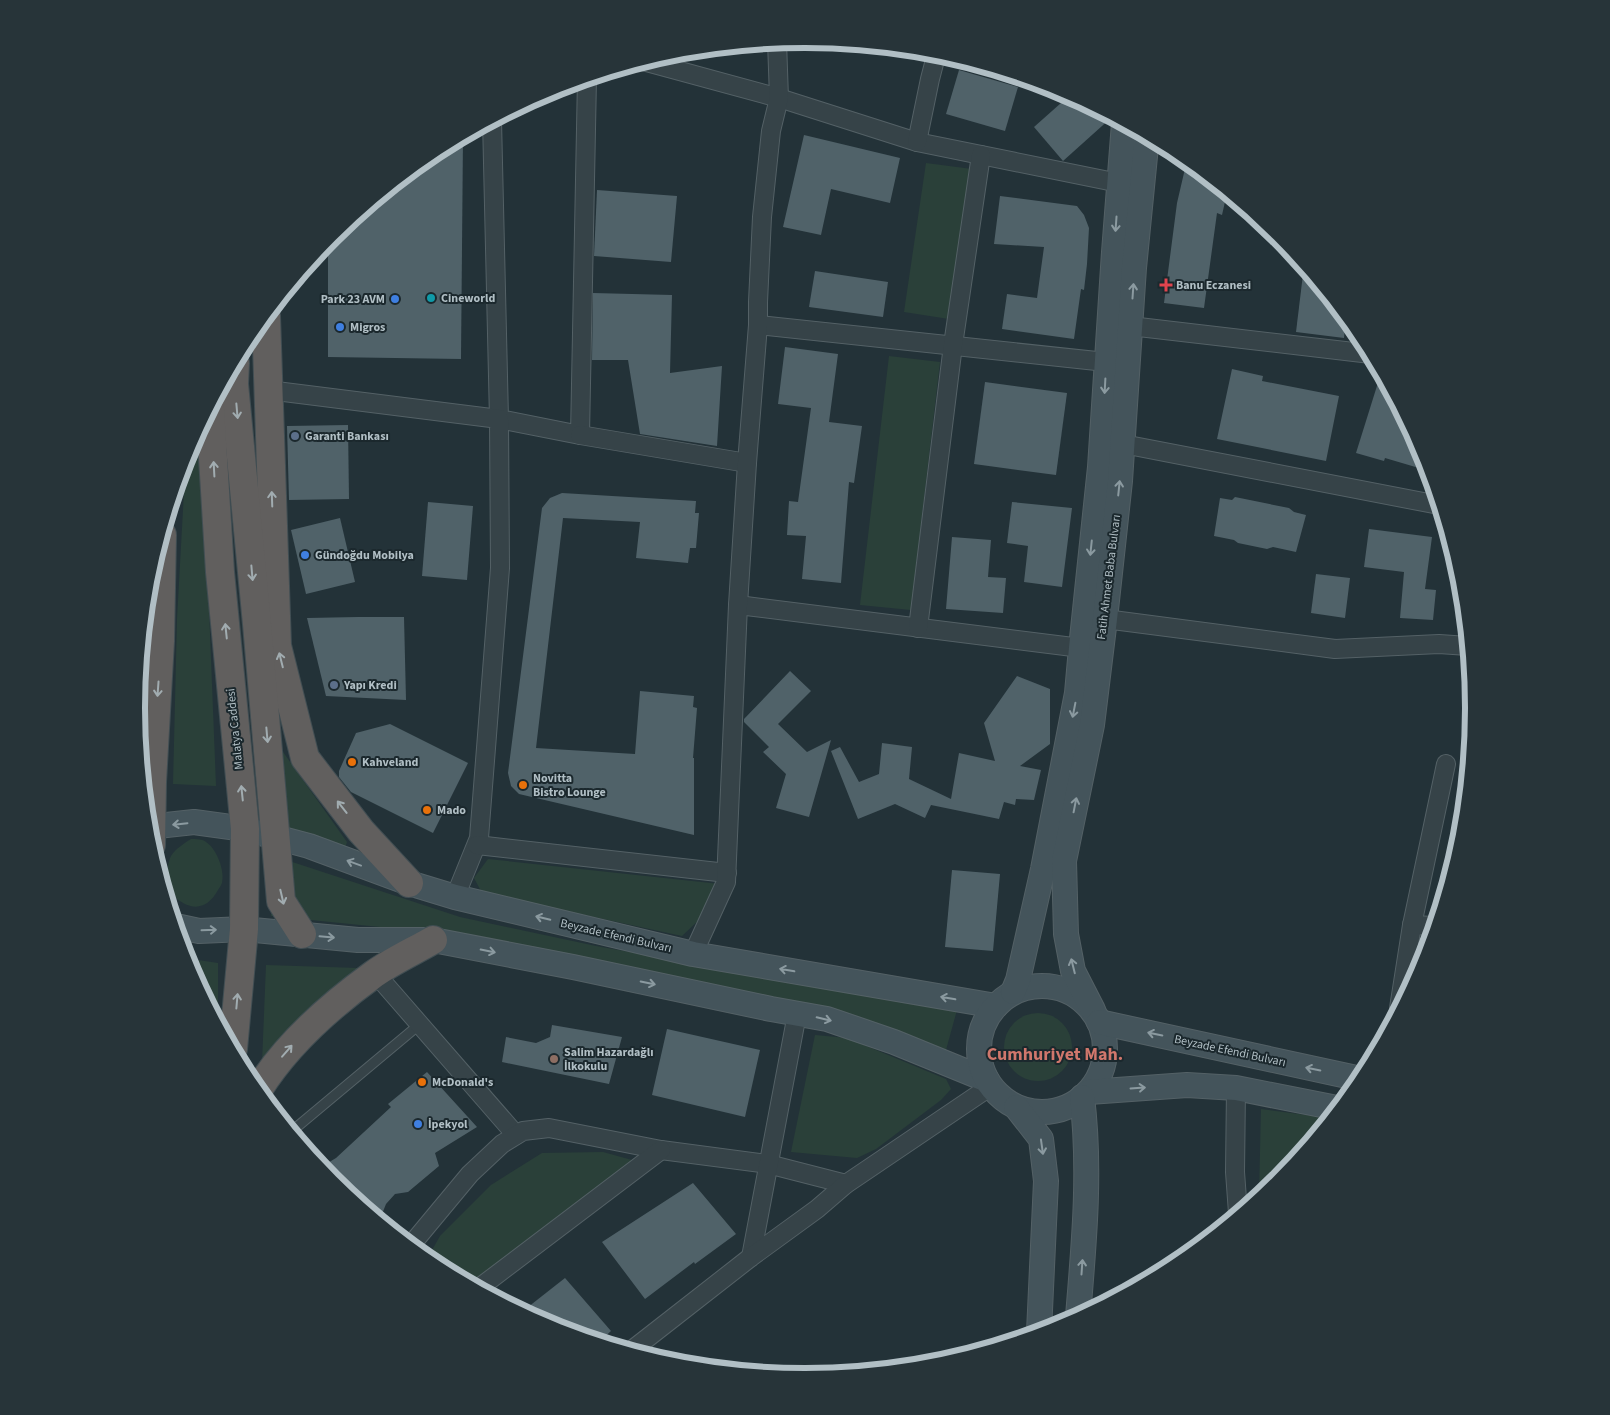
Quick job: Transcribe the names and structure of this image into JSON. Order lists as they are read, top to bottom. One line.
{"streets":{"highway":["Malatya Caddesi"],"main road":["Fatih Ahmet Baba Bulvarı","Beyzade Efendi Bulvarı"]},"crossings":[["Fatih Ahmet Baba Bulvarı","Beyzade Efendi Bulvarı"],["Malatya Caddesi","Beyzade Efendi Bulvarı"]],"districts":["Cumhuriyet Mah."],"places":{"health":["Banu Eczanesi"],"other":["Cineworld","Park 23 AVM","Migros","Garanti Bankası","Gündoğdu Mobilya","Yapı Kredi","Kahveland","Novitta Bistro Lounge","Mado","Salim Hazardağlı İlkokulu","McDonald's","İpekyol"]}}
